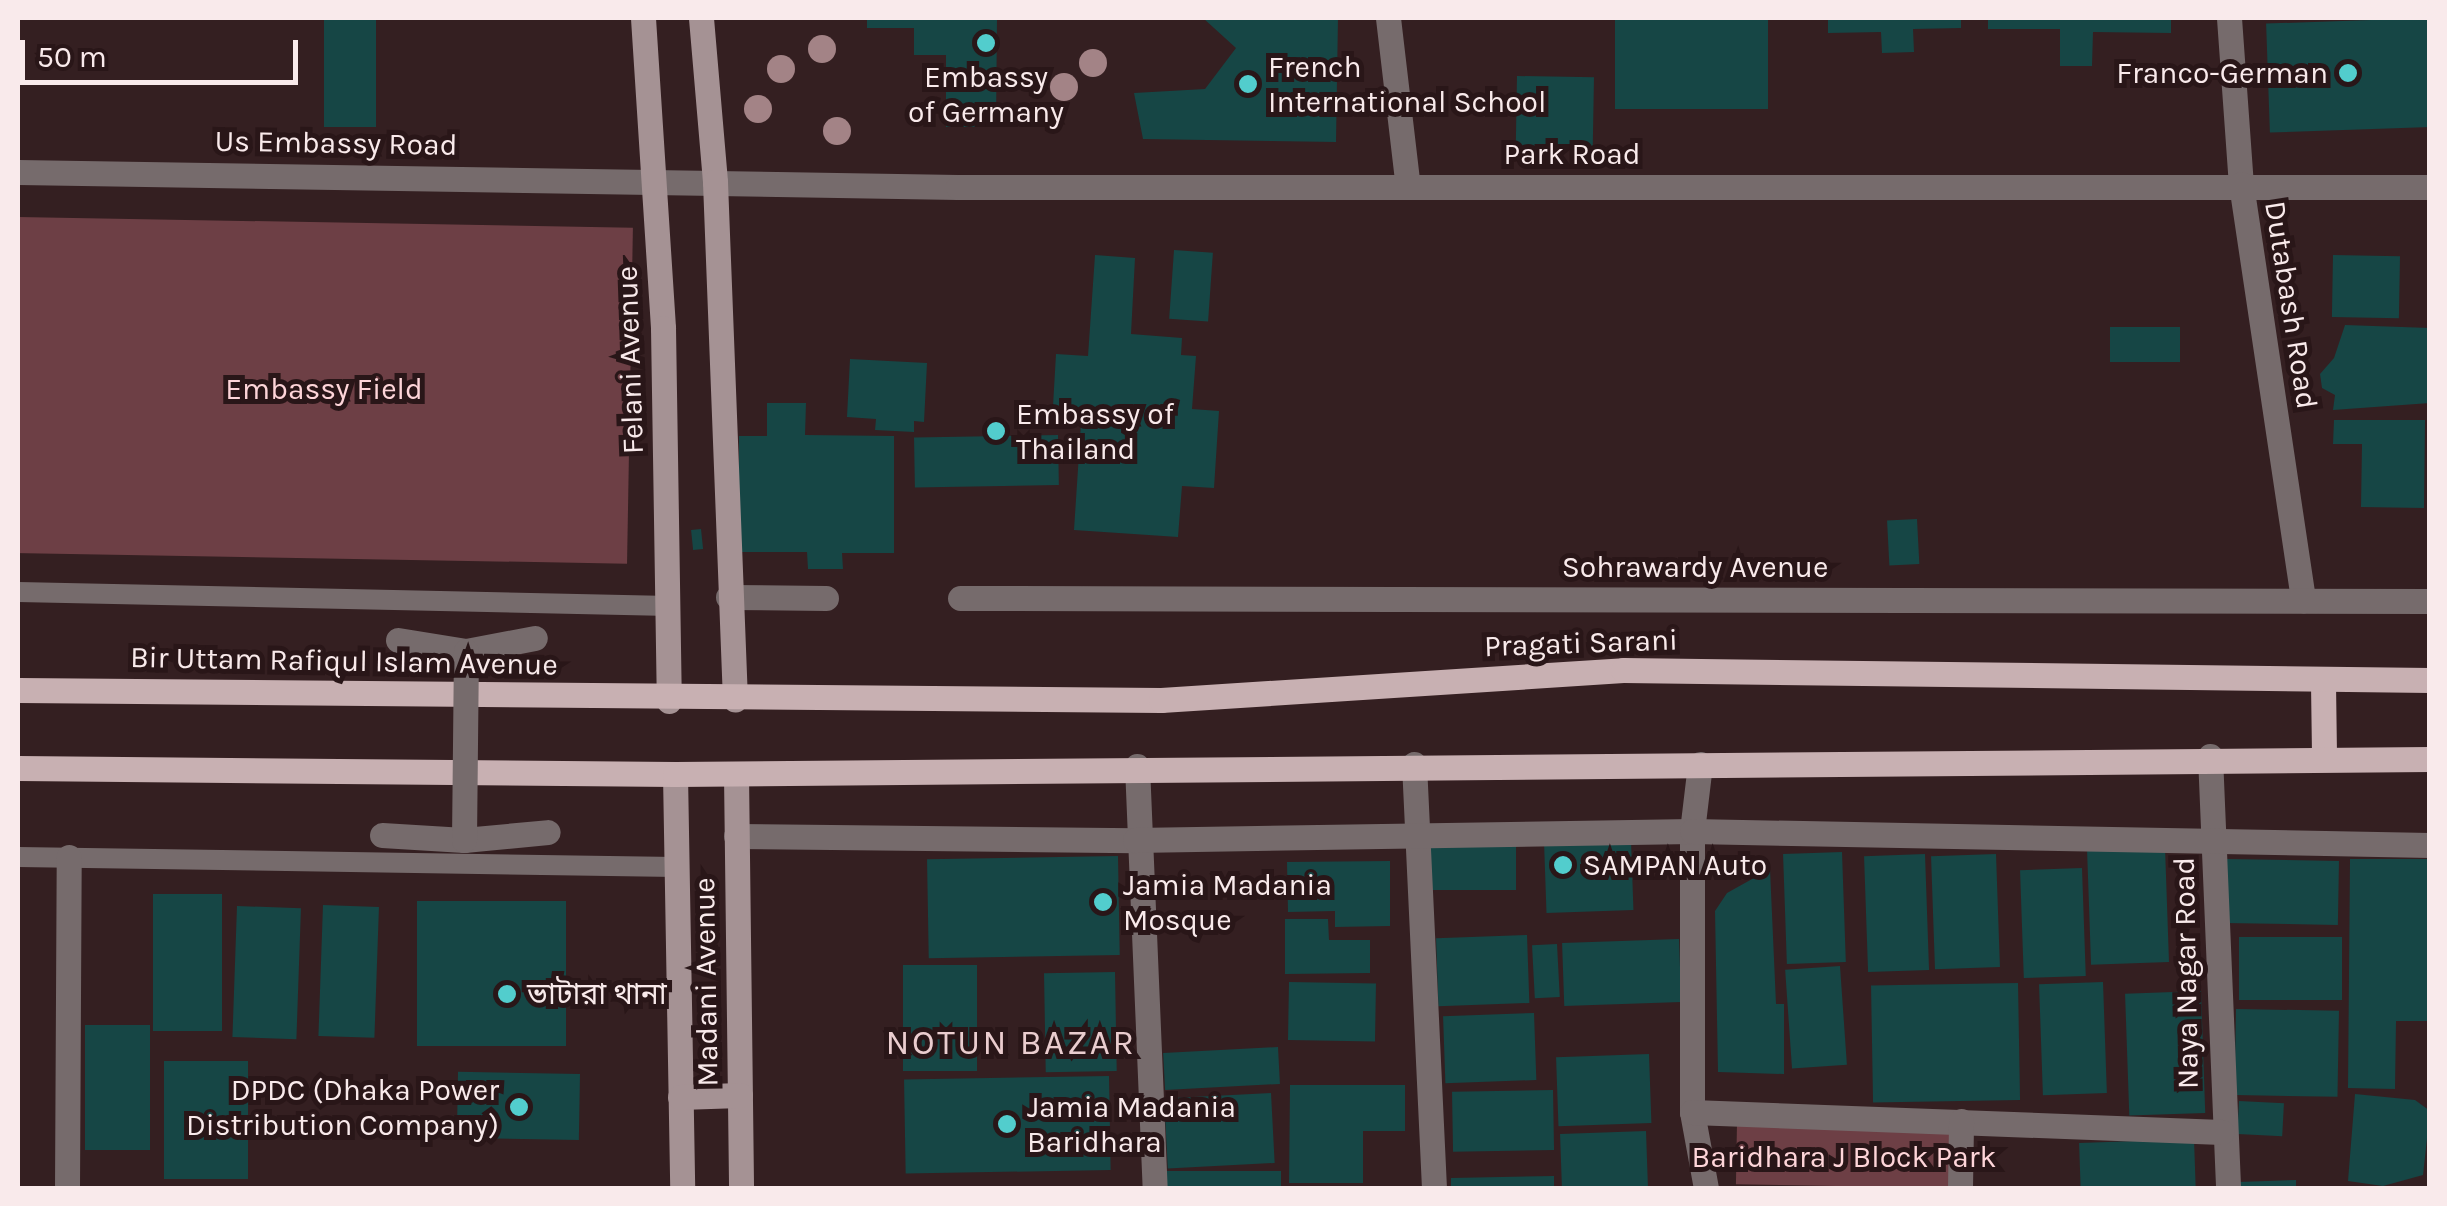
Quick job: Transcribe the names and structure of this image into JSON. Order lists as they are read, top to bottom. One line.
{"streets":{"main road":["Felani Avenue","Pragati Sarani","Bir Uttam Rafiqul Islam Avenue","Madani Avenue"],"street":["Us Embassy Road","Park Road","Dutabash Road","Sohrawardy Avenue","Naya Nagar Road"]},"crossings":[["Us Embassy Road","Felani Avenue"],["Park Road","Dutabash Road"],["Dutabash Road","Sohrawardy Avenue"],["Felani Avenue","Pragati Sarani"],["Felani Avenue","Bir Uttam Rafiqul Islam Avenue"],["Pragati Sarani","Bir Uttam Rafiqul Islam Avenue"]],"districts":["NOTUN BAZAR"],"parks":["Embassy Field","Baridhara J Block Park"],"places":["Embassy of Germany","Franco-German","French International School","Embassy of Thailand","SAMPAN Auto","Jamia Madania Mosque","ভাটারা থানা","DPDC (Dhaka Power Distribution Company)","Jamia Madania Baridhara"],"scale_bar":"50 m"}
